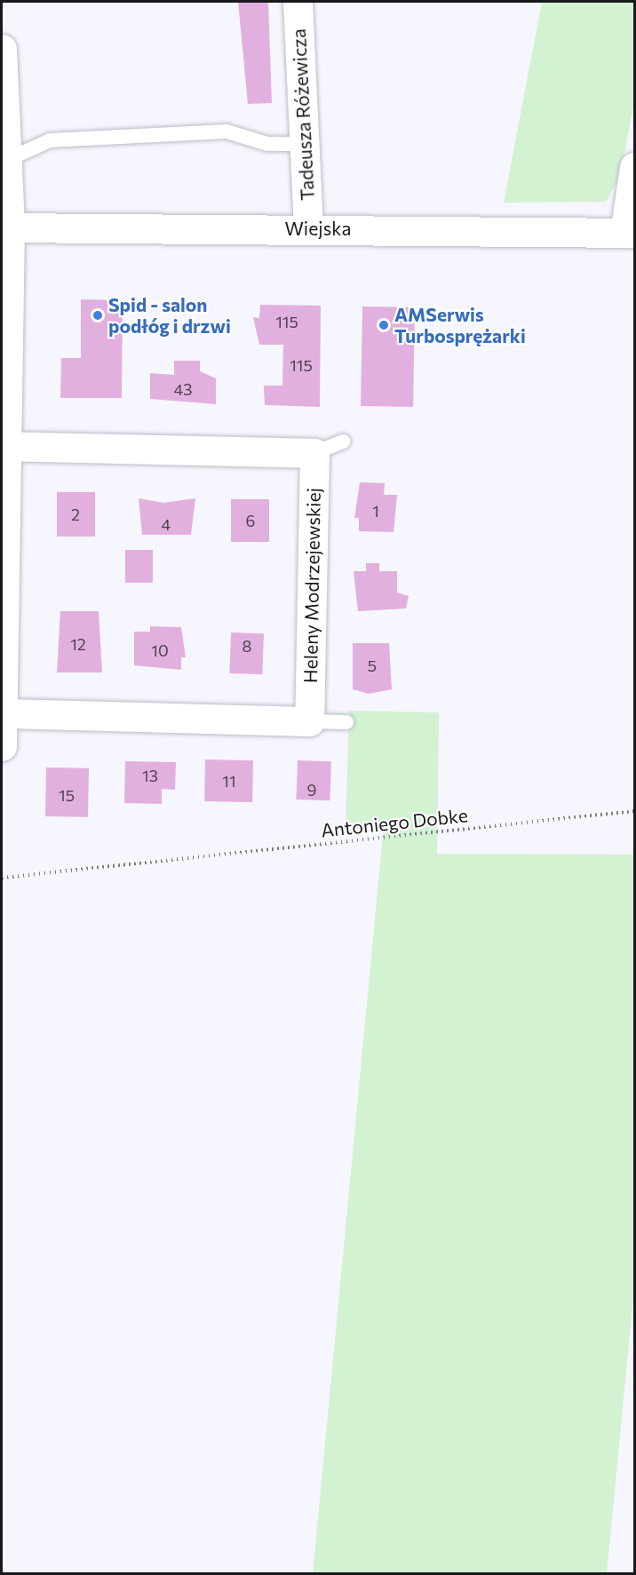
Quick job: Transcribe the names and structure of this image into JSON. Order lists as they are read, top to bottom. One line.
{"streets":{"street":["Tadeusza Różewicza","Wiejska","Heleny Modrzejewskiej"],"path":["Antoniego Dobke"]},"crossings":[["Tadeusza Różewicza","Wiejska"]],"places":["Spid - salon podłóg i drzwi","AMSerwis Turbosprężarki"],"house_numbers":["115","115","43","1","2","6","4","12","8","10","5","13","11","9","15"]}
